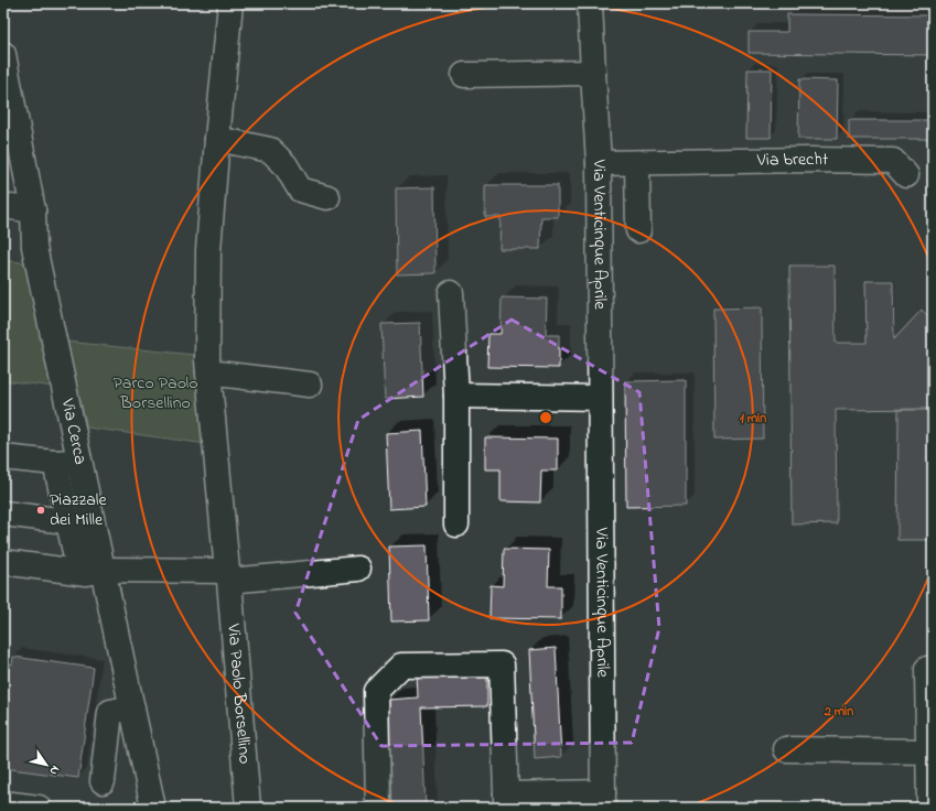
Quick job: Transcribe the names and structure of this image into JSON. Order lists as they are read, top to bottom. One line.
{"streets":{"street":["Via brecht","Via Venticinque Aprile","Via Cerca","Via Paolo Borsellino"]},"crossings":[["Via brecht","Via Venticinque Aprile"]],"parks":["Parco Paolo Borsellino"],"places":["Piazzale dei Mille"],"north":"bottom right","rings":["1 min","2 min"]}
